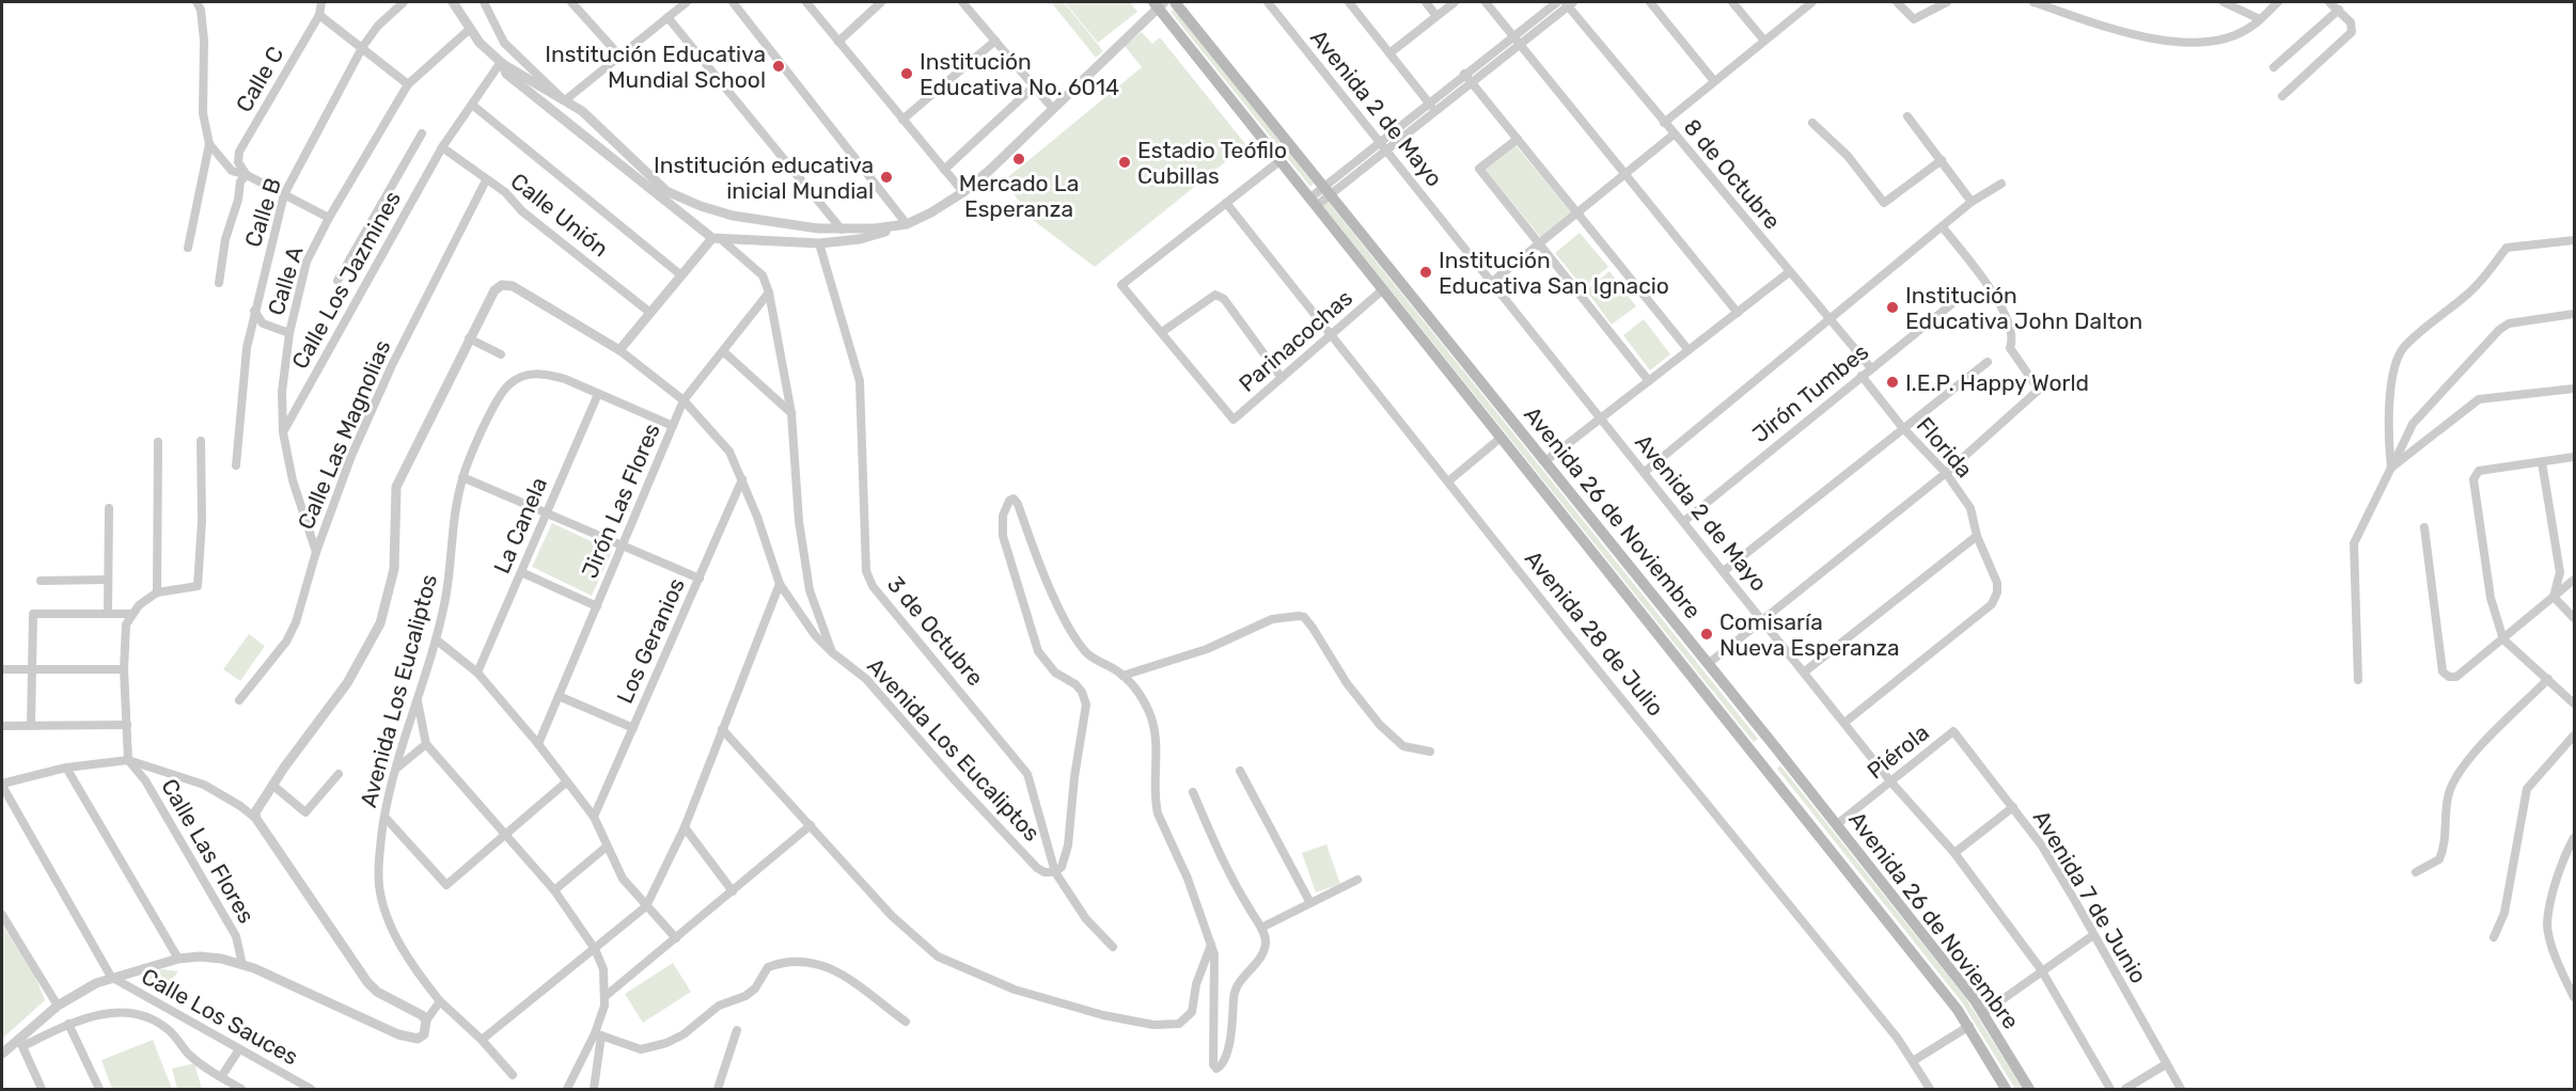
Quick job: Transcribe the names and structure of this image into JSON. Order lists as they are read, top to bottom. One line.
{"streets":{"main road":["Avenida 26 de Noviembre"],"street":["Calle C","Avenida 2 de Mayo","8 de Octubre","Calle B","Calle Unión","Calle Los Jazmines","Calle A","Parinacochas","Jirón Tumbes","Calle Las Magnolias","Florida","Jirón Las Flores","La Canela","3 de Octubre","Avenida 28 de Julio","Los Geranios","Avenida Los Eucaliptos","Piérola","Calle Las Flores","Avenida 7 de Junio","Calle Los Sauces"]},"crossings":[["Avenida 2 de Mayo","Jirón Tumbes"],["Avenida 2 de Mayo","Florida"],["Avenida 2 de Mayo","Piérola"],["8 de Octubre","Jirón Tumbes"],["Calle Unión","Calle Los Jazmines"],["Calle Unión","Calle Las Magnolias"],["Calle Los Jazmines","Calle A"],["Calle A","Calle Las Magnolias"],["Parinacochas","Avenida 26 de Noviembre"],["Parinacochas","Avenida 28 de Julio"],["Jirón Tumbes","Florida"],["Jirón Las Flores","Avenida Los Eucaliptos"],["Avenida 26 de Noviembre","Piérola"],["La Canela","Avenida Los Eucaliptos"],["3 de Octubre","Avenida Los Eucaliptos"],["Los Geranios","Avenida Los Eucaliptos"],["Piérola","Avenida 7 de Junio"]],"places":["Institución Educativa Mundial School","Institución Educativa No. 6014","Mercado La Esperanza","Estadio Teófilo Cubillas","Institución educativa inicial Mundial","Institución Educativa San Ignacio","Institución Educativa John Dalton","I.E.P. Happy World","Comisaría Nueva Esperanza"]}
